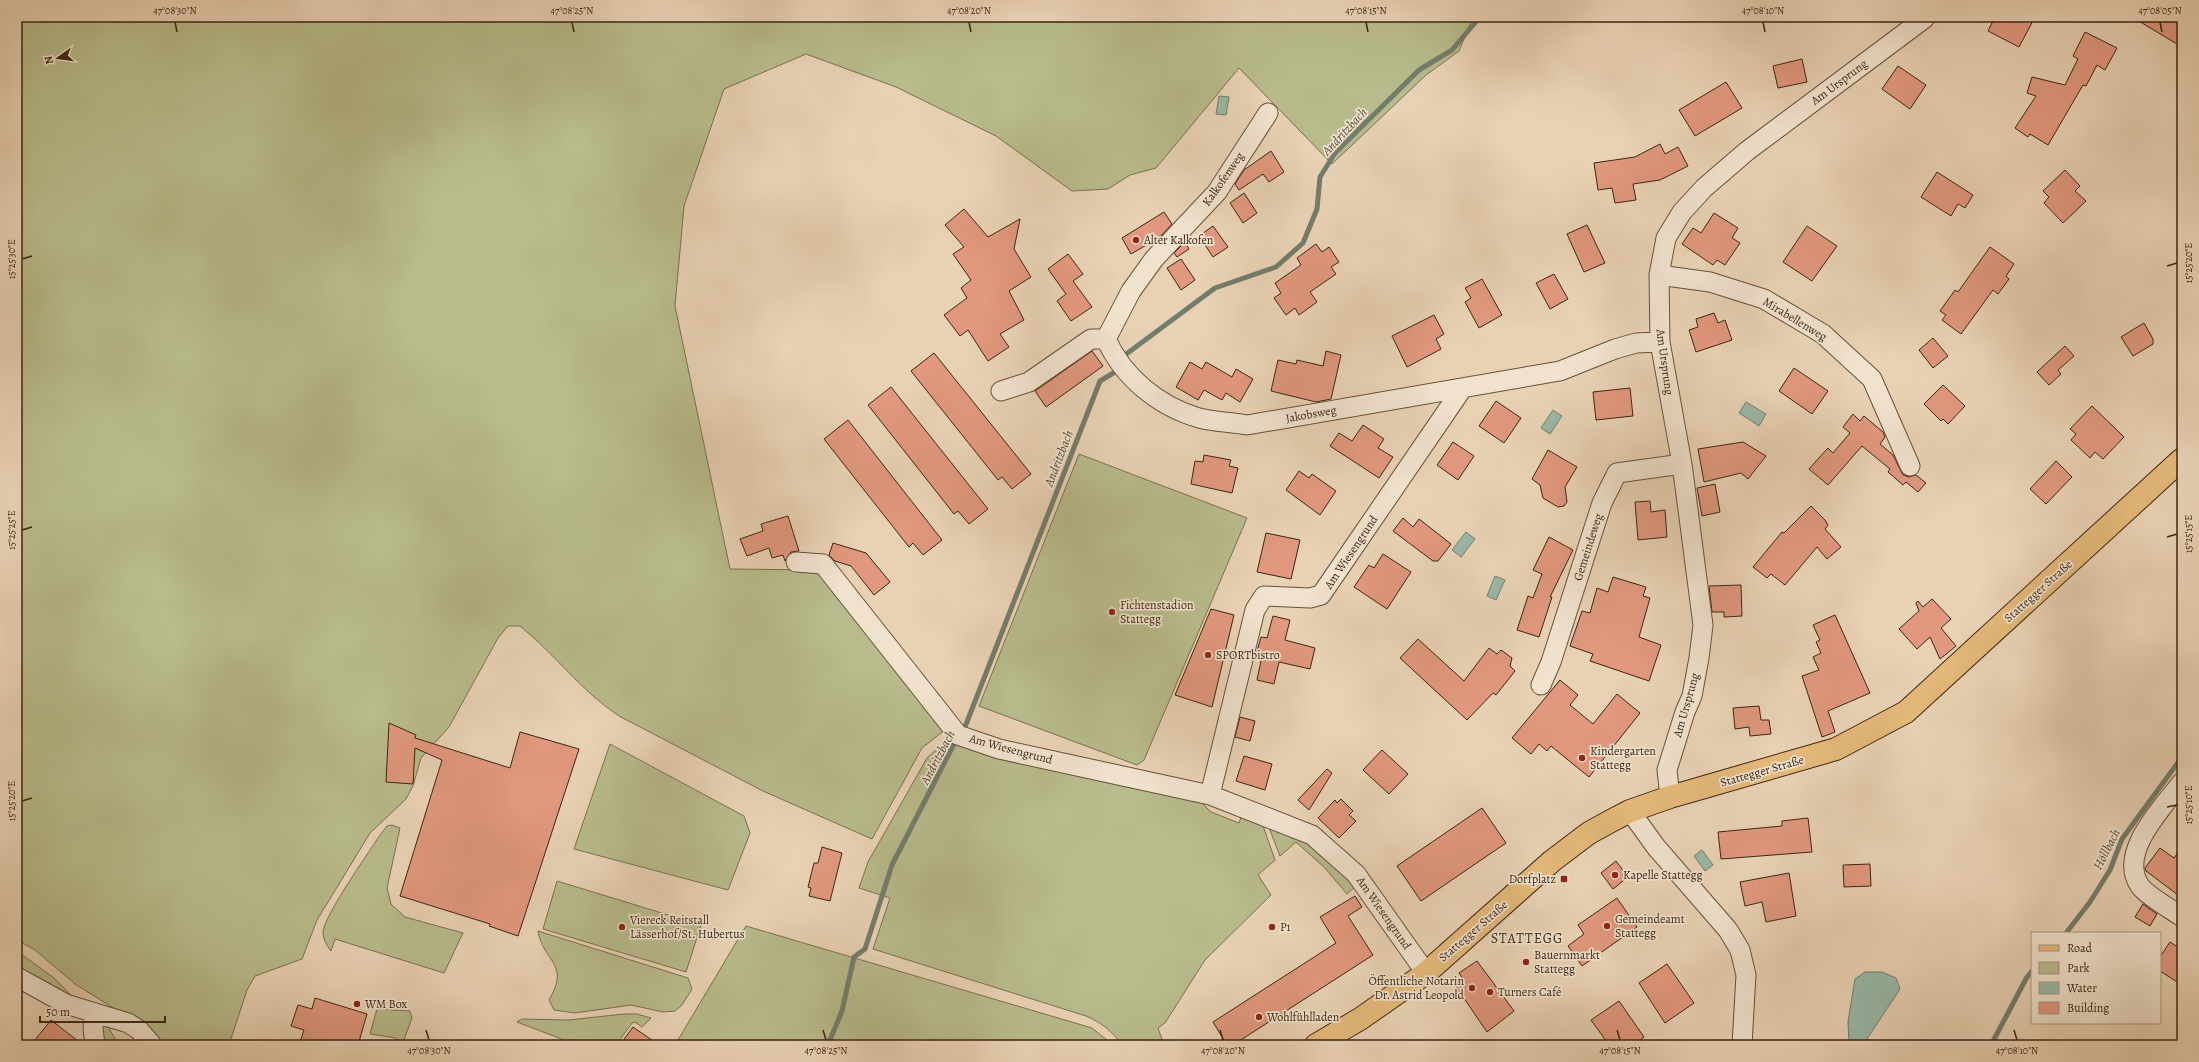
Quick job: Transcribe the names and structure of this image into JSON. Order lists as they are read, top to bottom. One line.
{"streets":{"main road":["Stattegger Straße"],"street":["Am Ursprung","Kalkofenweg","Mirabellenweg","Jakobsweg","Gemeindeweg","Am Wiesengrund"]},"crossings":[["Am Ursprung","Mirabellenweg"],["Am Ursprung","Jakobsweg"],["Am Ursprung","Gemeindeweg"],["Am Ursprung","Stattegger Straße"],["Kalkofenweg","Jakobsweg"],["Jakobsweg","Am Wiesengrund"],["Am Wiesengrund","Stattegger Straße"]],"districts":["STATTEGG"],"water":["Andritzbach","Höllbach"],"places":{"other":["Alter Kalkofen","Fichtenstadion Stattegg","SPORTbistro","Kindergarten Stattegg","Kapelle Stattegg","Gemeindeamt Stattegg","Viereck Reitstall Lässerhof/St. Hubertus","P1","Bauernmarkt Stattegg","Öffentliche Notarin Dr. Astrid Leopold","Turners Café","WM Box","Wohlfühlladen"],"transit":["Dorfplatz"]},"legend":["Road","Park","Water","Building"],"scale_bar":"50 m","north":"left","coordinates":["47°08'30\"N","47°08'25\"N","47°08'20\"N","47°08'15\"N","47°08'10\"N","47°08'05\"N","15°25'30\"E","15°25'20\"E","15°25'25\"E","15°25'15\"E","15°25'10\"E"]}
